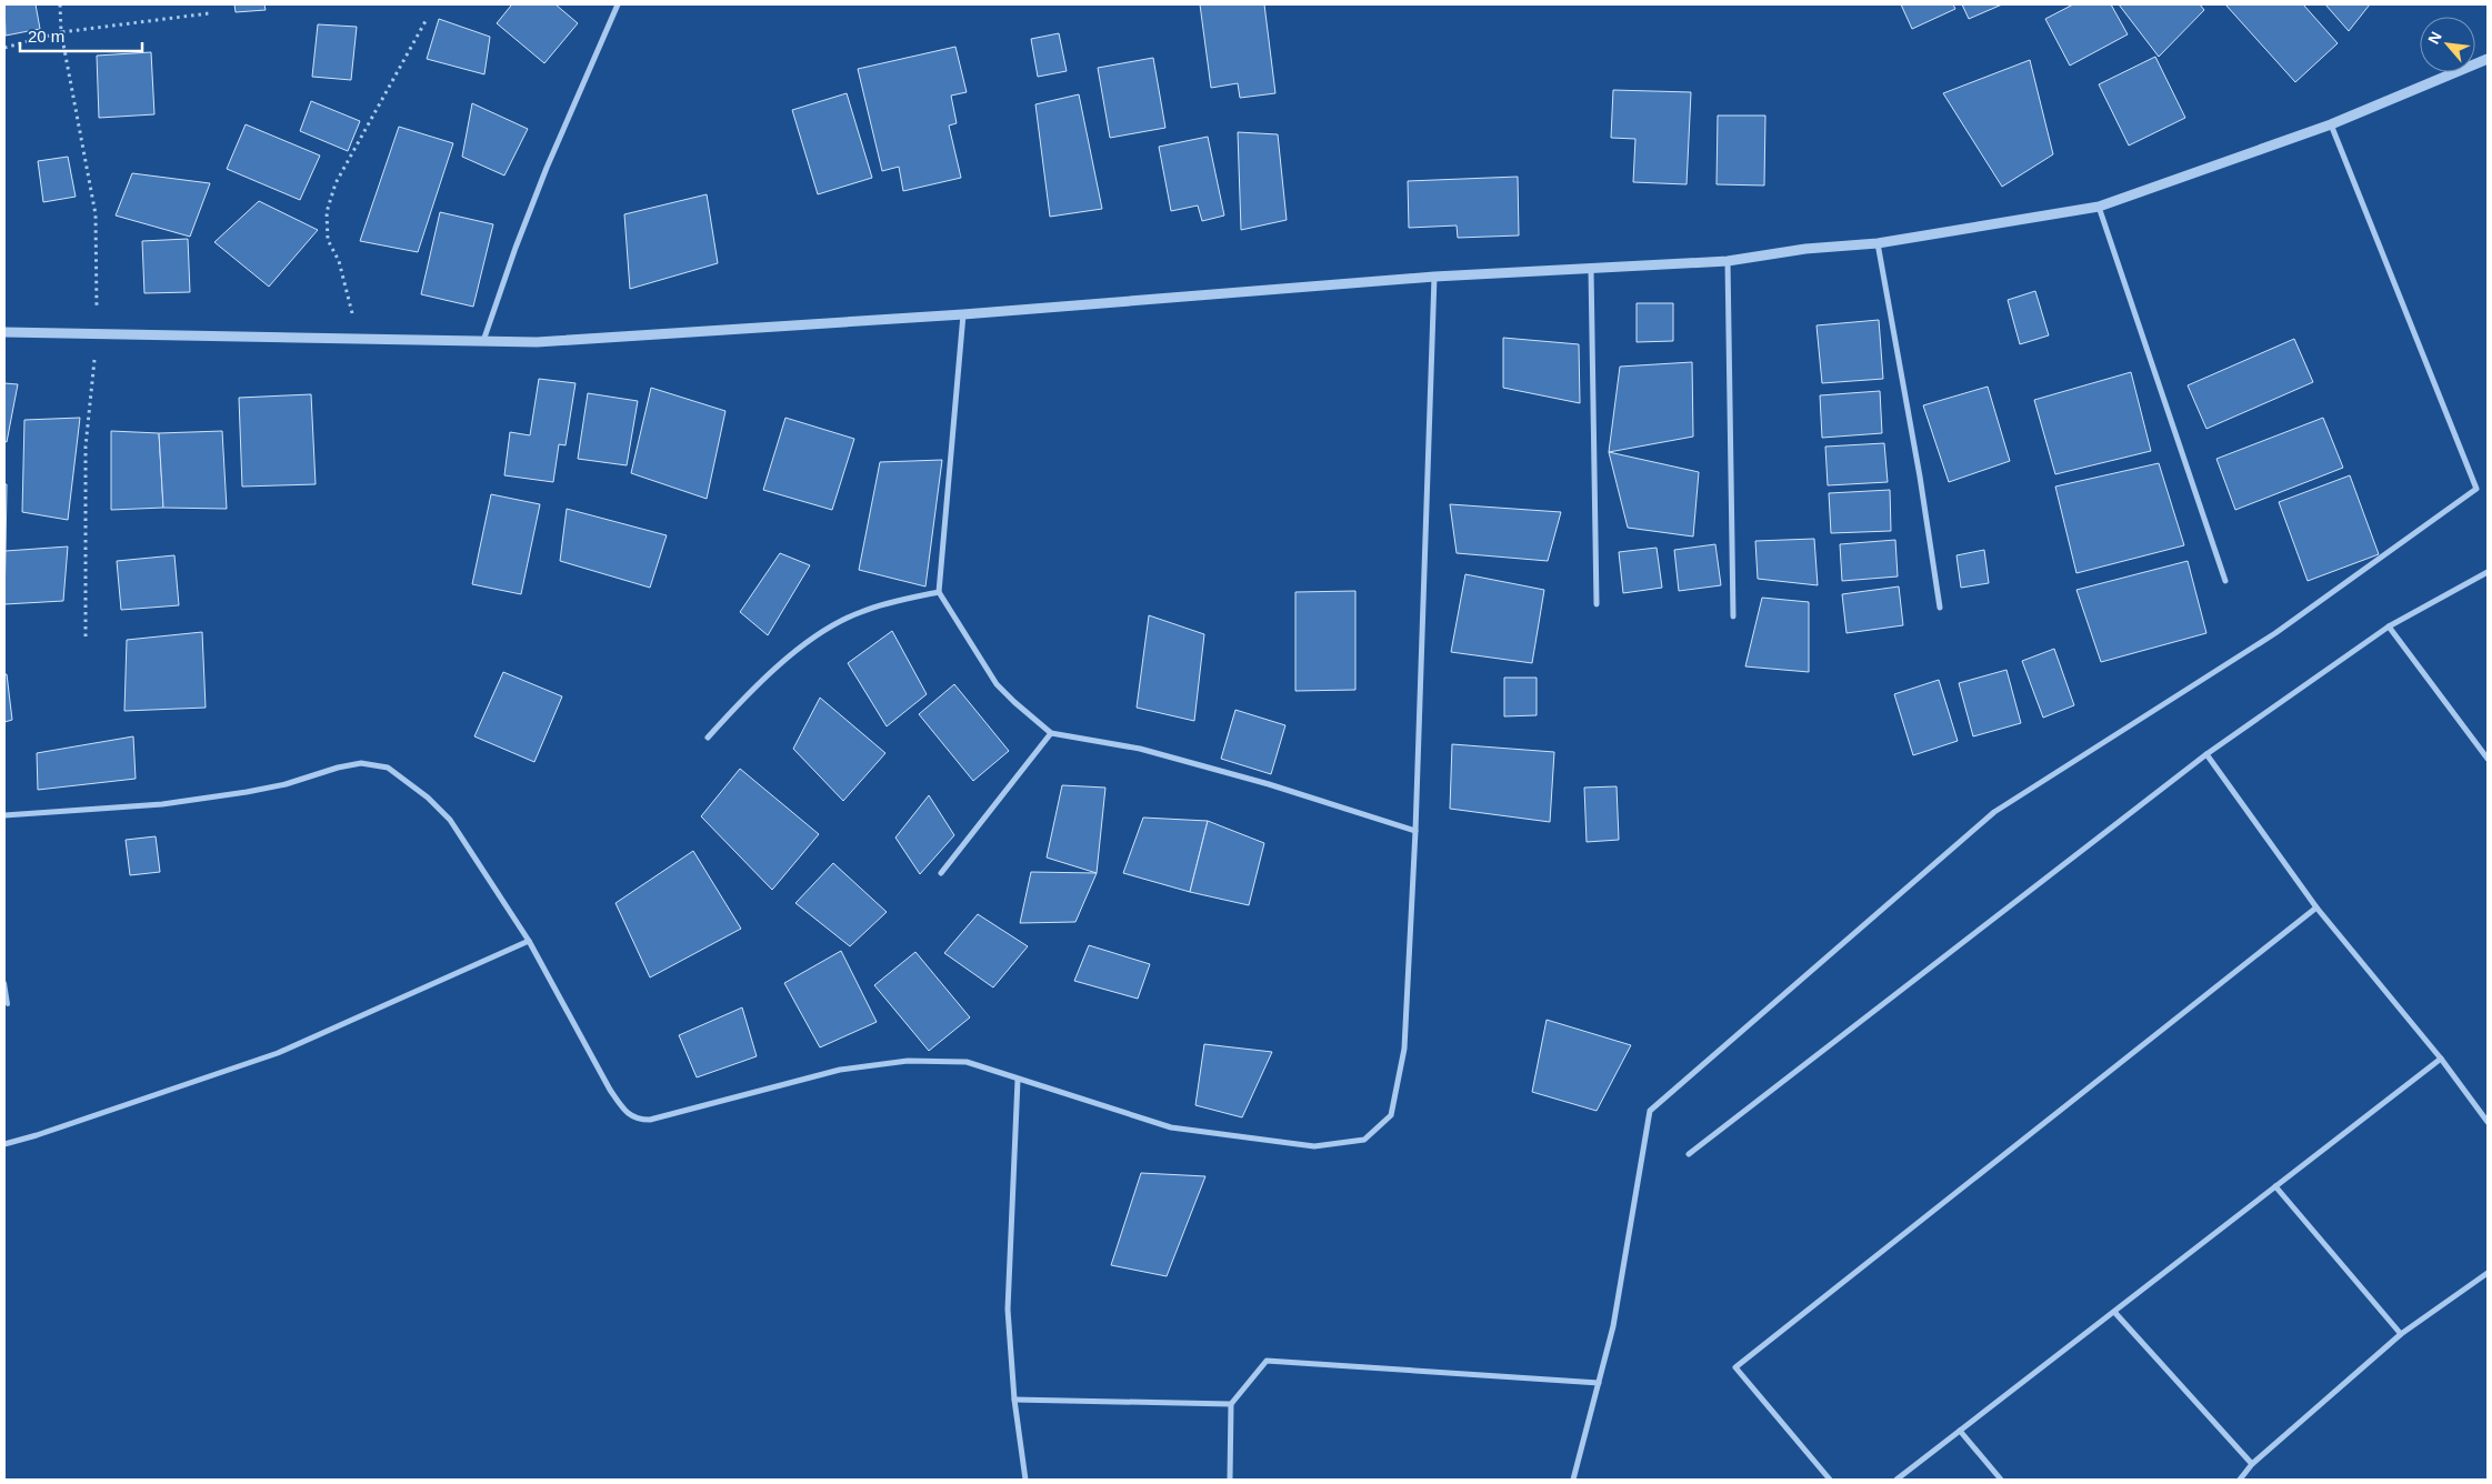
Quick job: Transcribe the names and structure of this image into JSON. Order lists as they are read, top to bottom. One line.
{"scale_bar":"20 m","north":"top left"}
